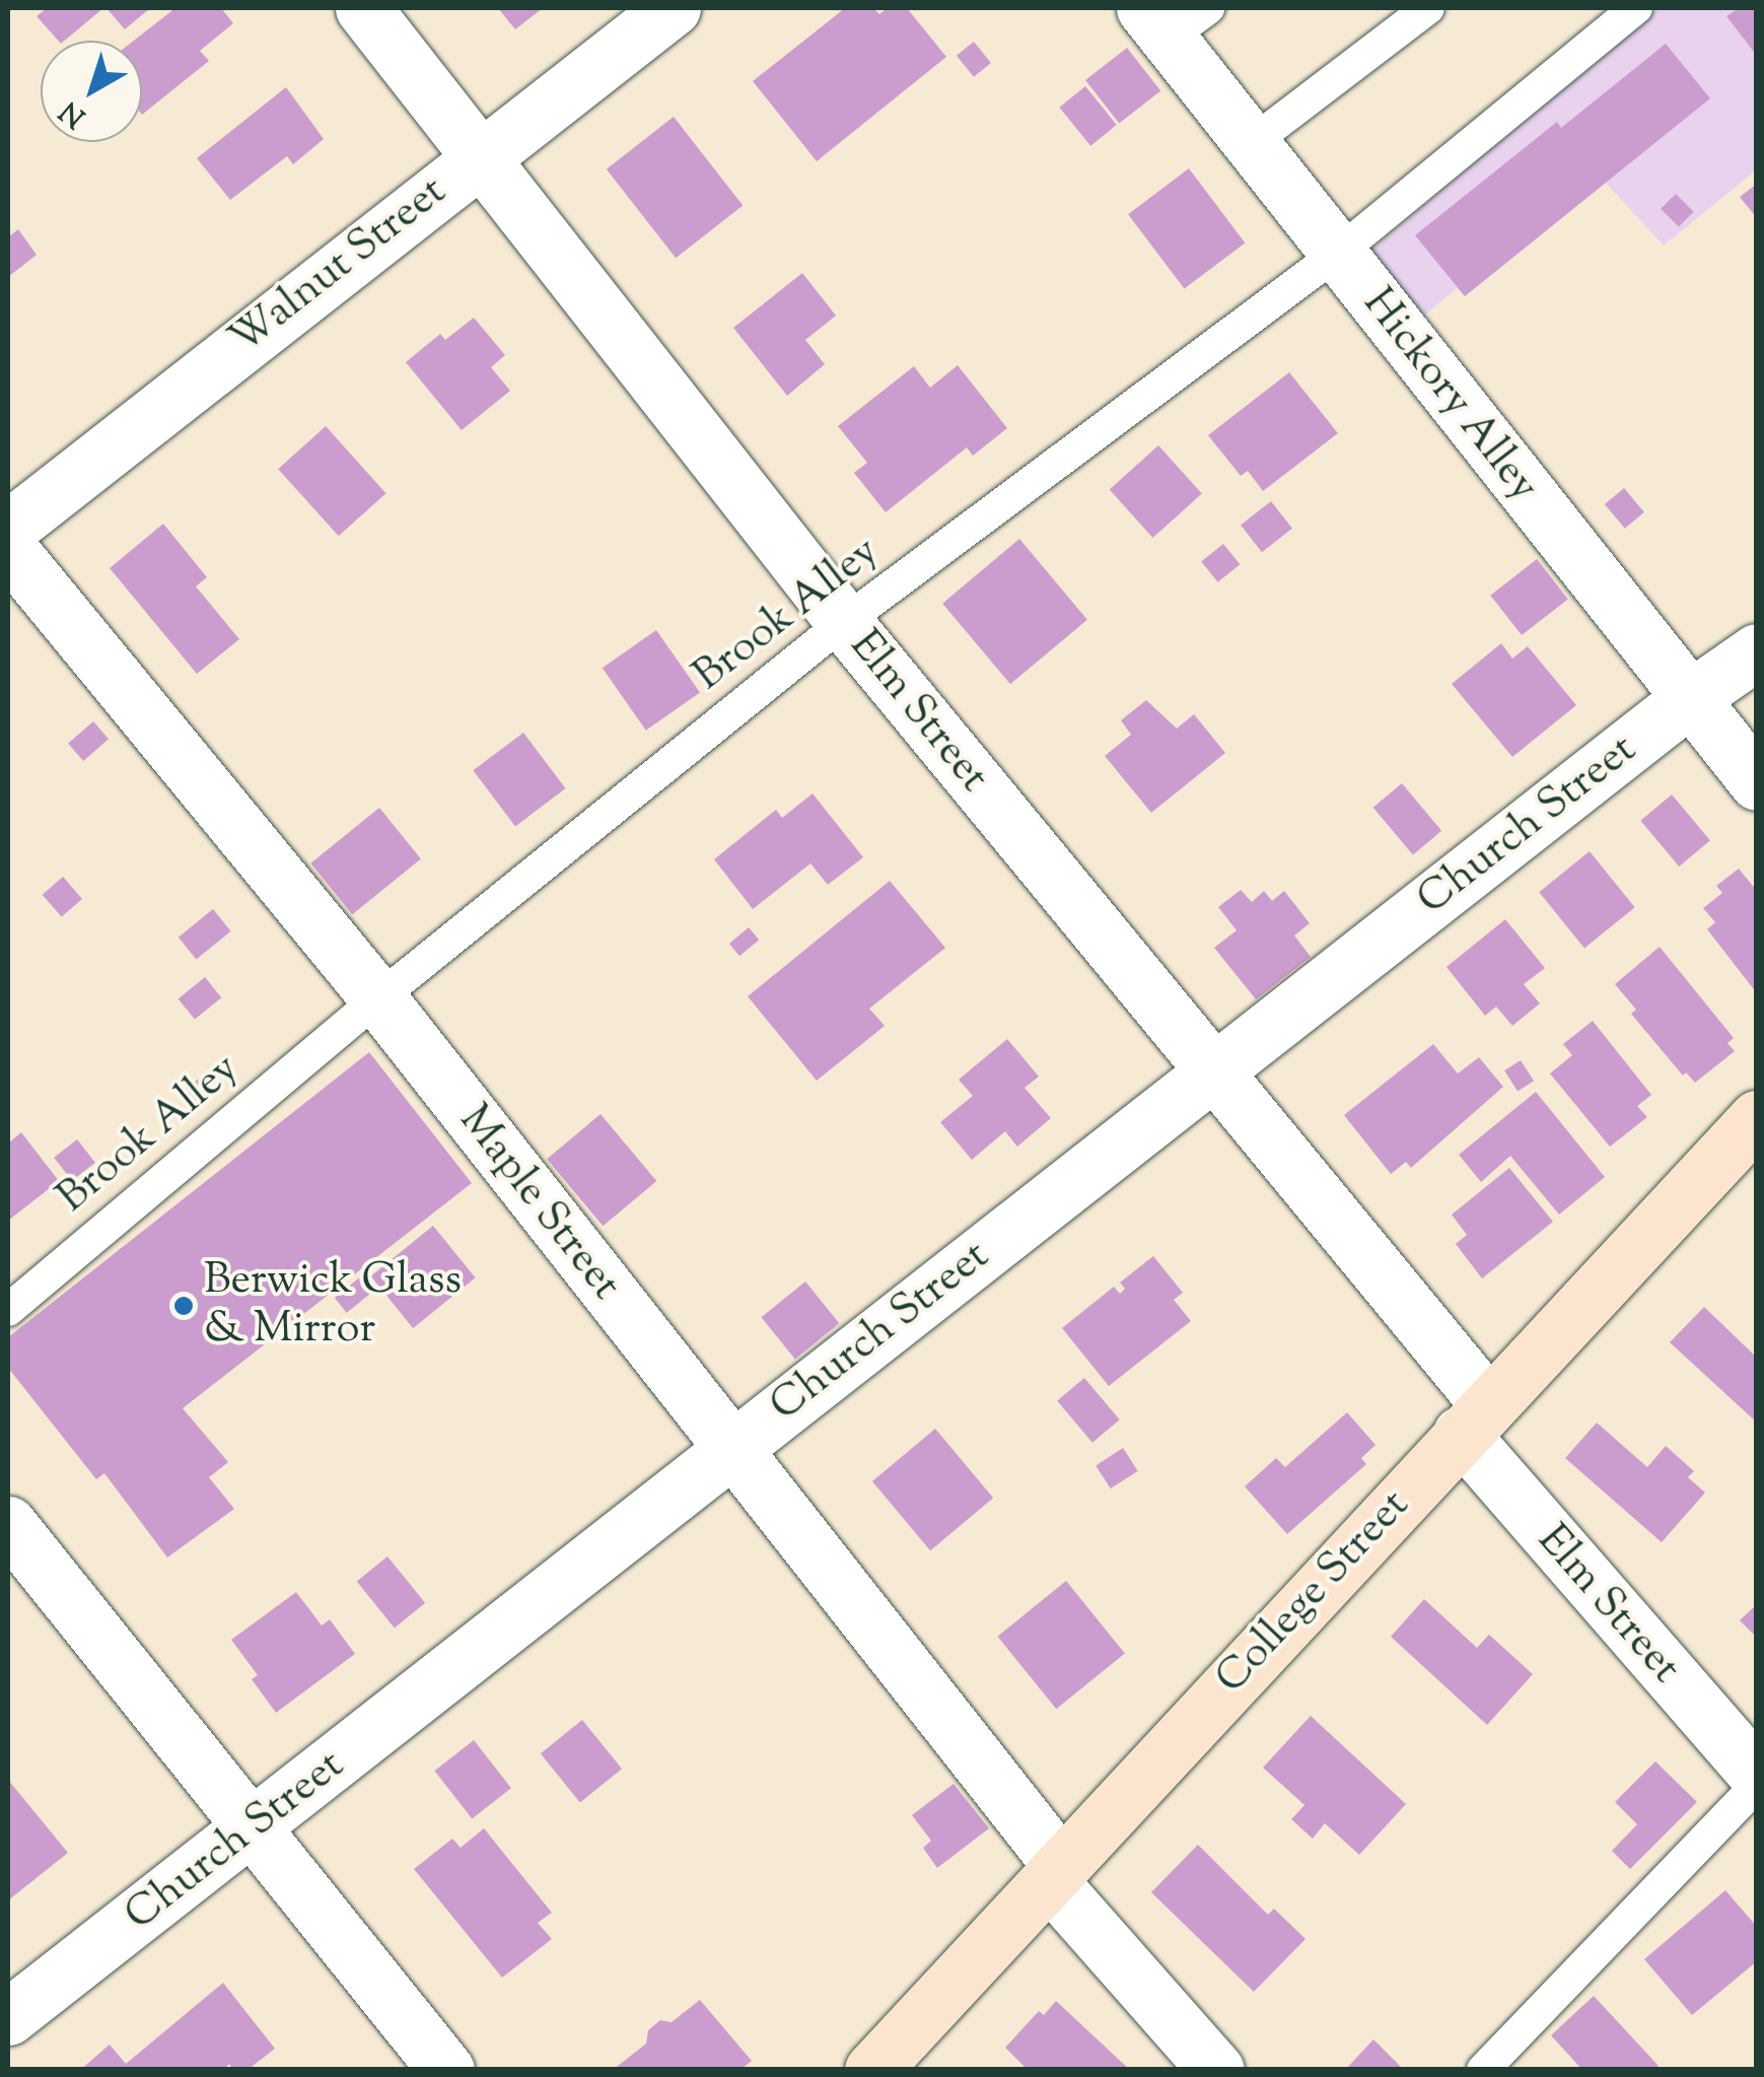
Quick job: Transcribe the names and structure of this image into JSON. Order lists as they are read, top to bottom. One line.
{"streets":{"main road":["College Street"],"street":["Walnut Street","Hickory Alley","Elm Street","Church Street","Maple Street"],"lane":["Brook Alley"]},"crossings":[["Walnut Street","Elm Street"],["Hickory Alley","Brook Alley"],["Hickory Alley","Church Street"],["Brook Alley","Elm Street"],["Brook Alley","Maple Street"],["Elm Street","Church Street"],["Elm Street","College Street"],["Church Street","Maple Street"],["Maple Street","College Street"]],"places":["Berwick Glass & Mirror"],"north":"bottom left"}
